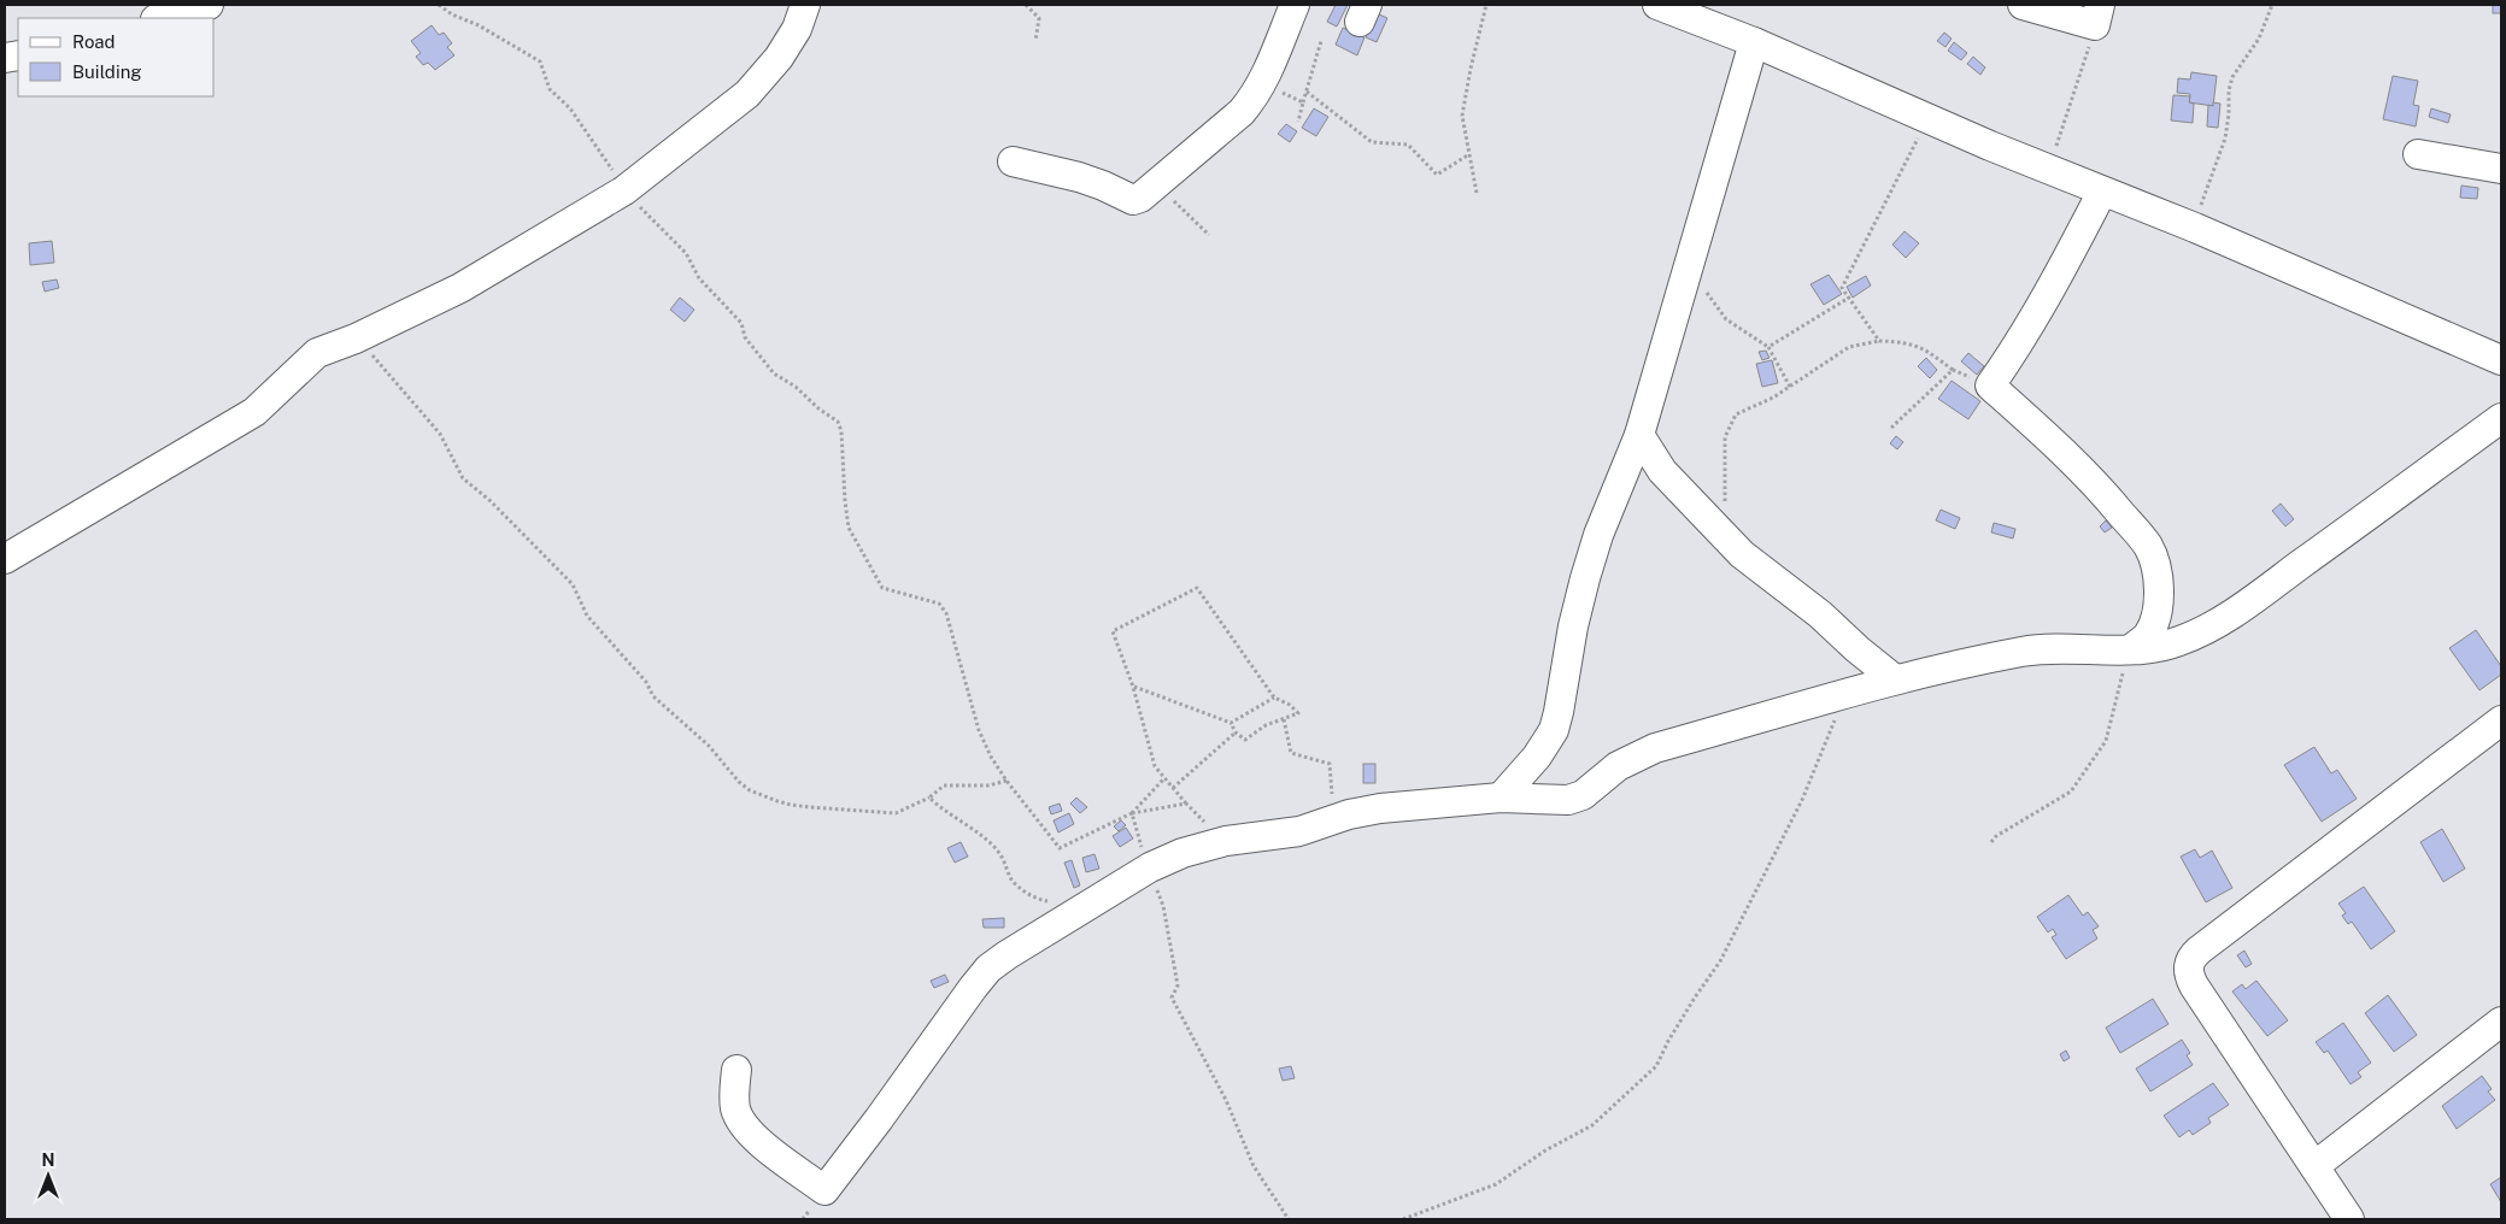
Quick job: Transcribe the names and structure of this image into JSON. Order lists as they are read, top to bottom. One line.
{"legend":["Road","Building"],"north":"top"}
